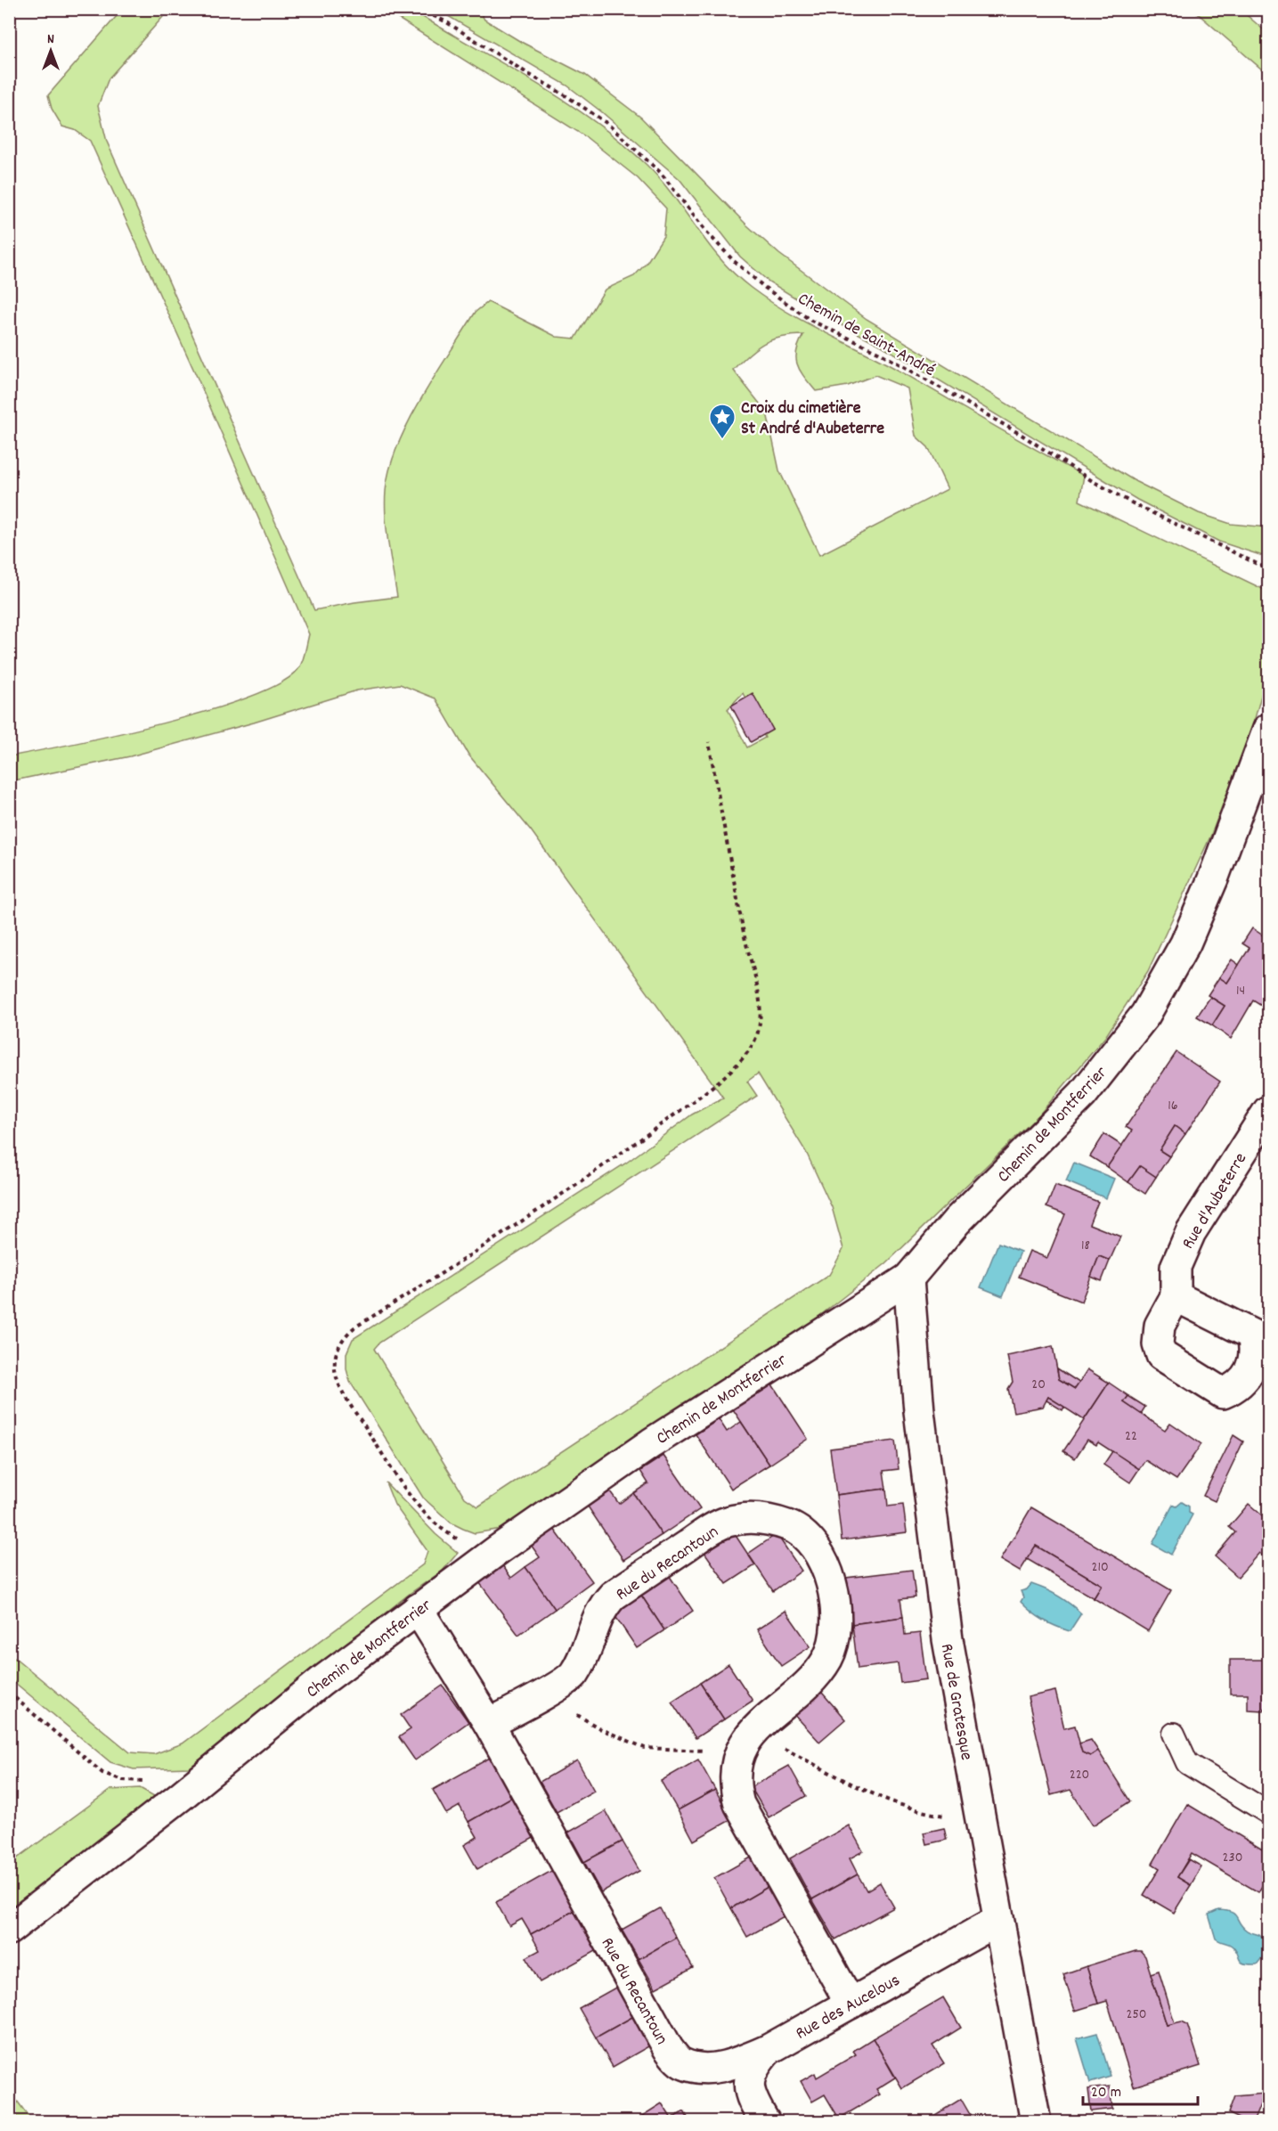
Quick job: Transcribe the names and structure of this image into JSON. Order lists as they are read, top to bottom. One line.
{"streets":{"street":["Chemin de Montferrier","Rue d'Aubeterre","Rue du Recantoun","Rue de Gratesque","Rue des Aucelous"],"path":["Chemin de Saint-André"]},"crossings":[["Chemin de Montferrier","Rue du Recantoun"],["Chemin de Montferrier","Rue de Gratesque"],["Rue du Recantoun","Rue des Aucelous"],["Rue de Gratesque","Rue des Aucelous"]],"places":{"place":["Croix du cimetière St André d'Aubeterre"]},"house_numbers":["14","16","18","20","22","210","220","230","250"],"scale_bar":"20 m","north":"top"}
